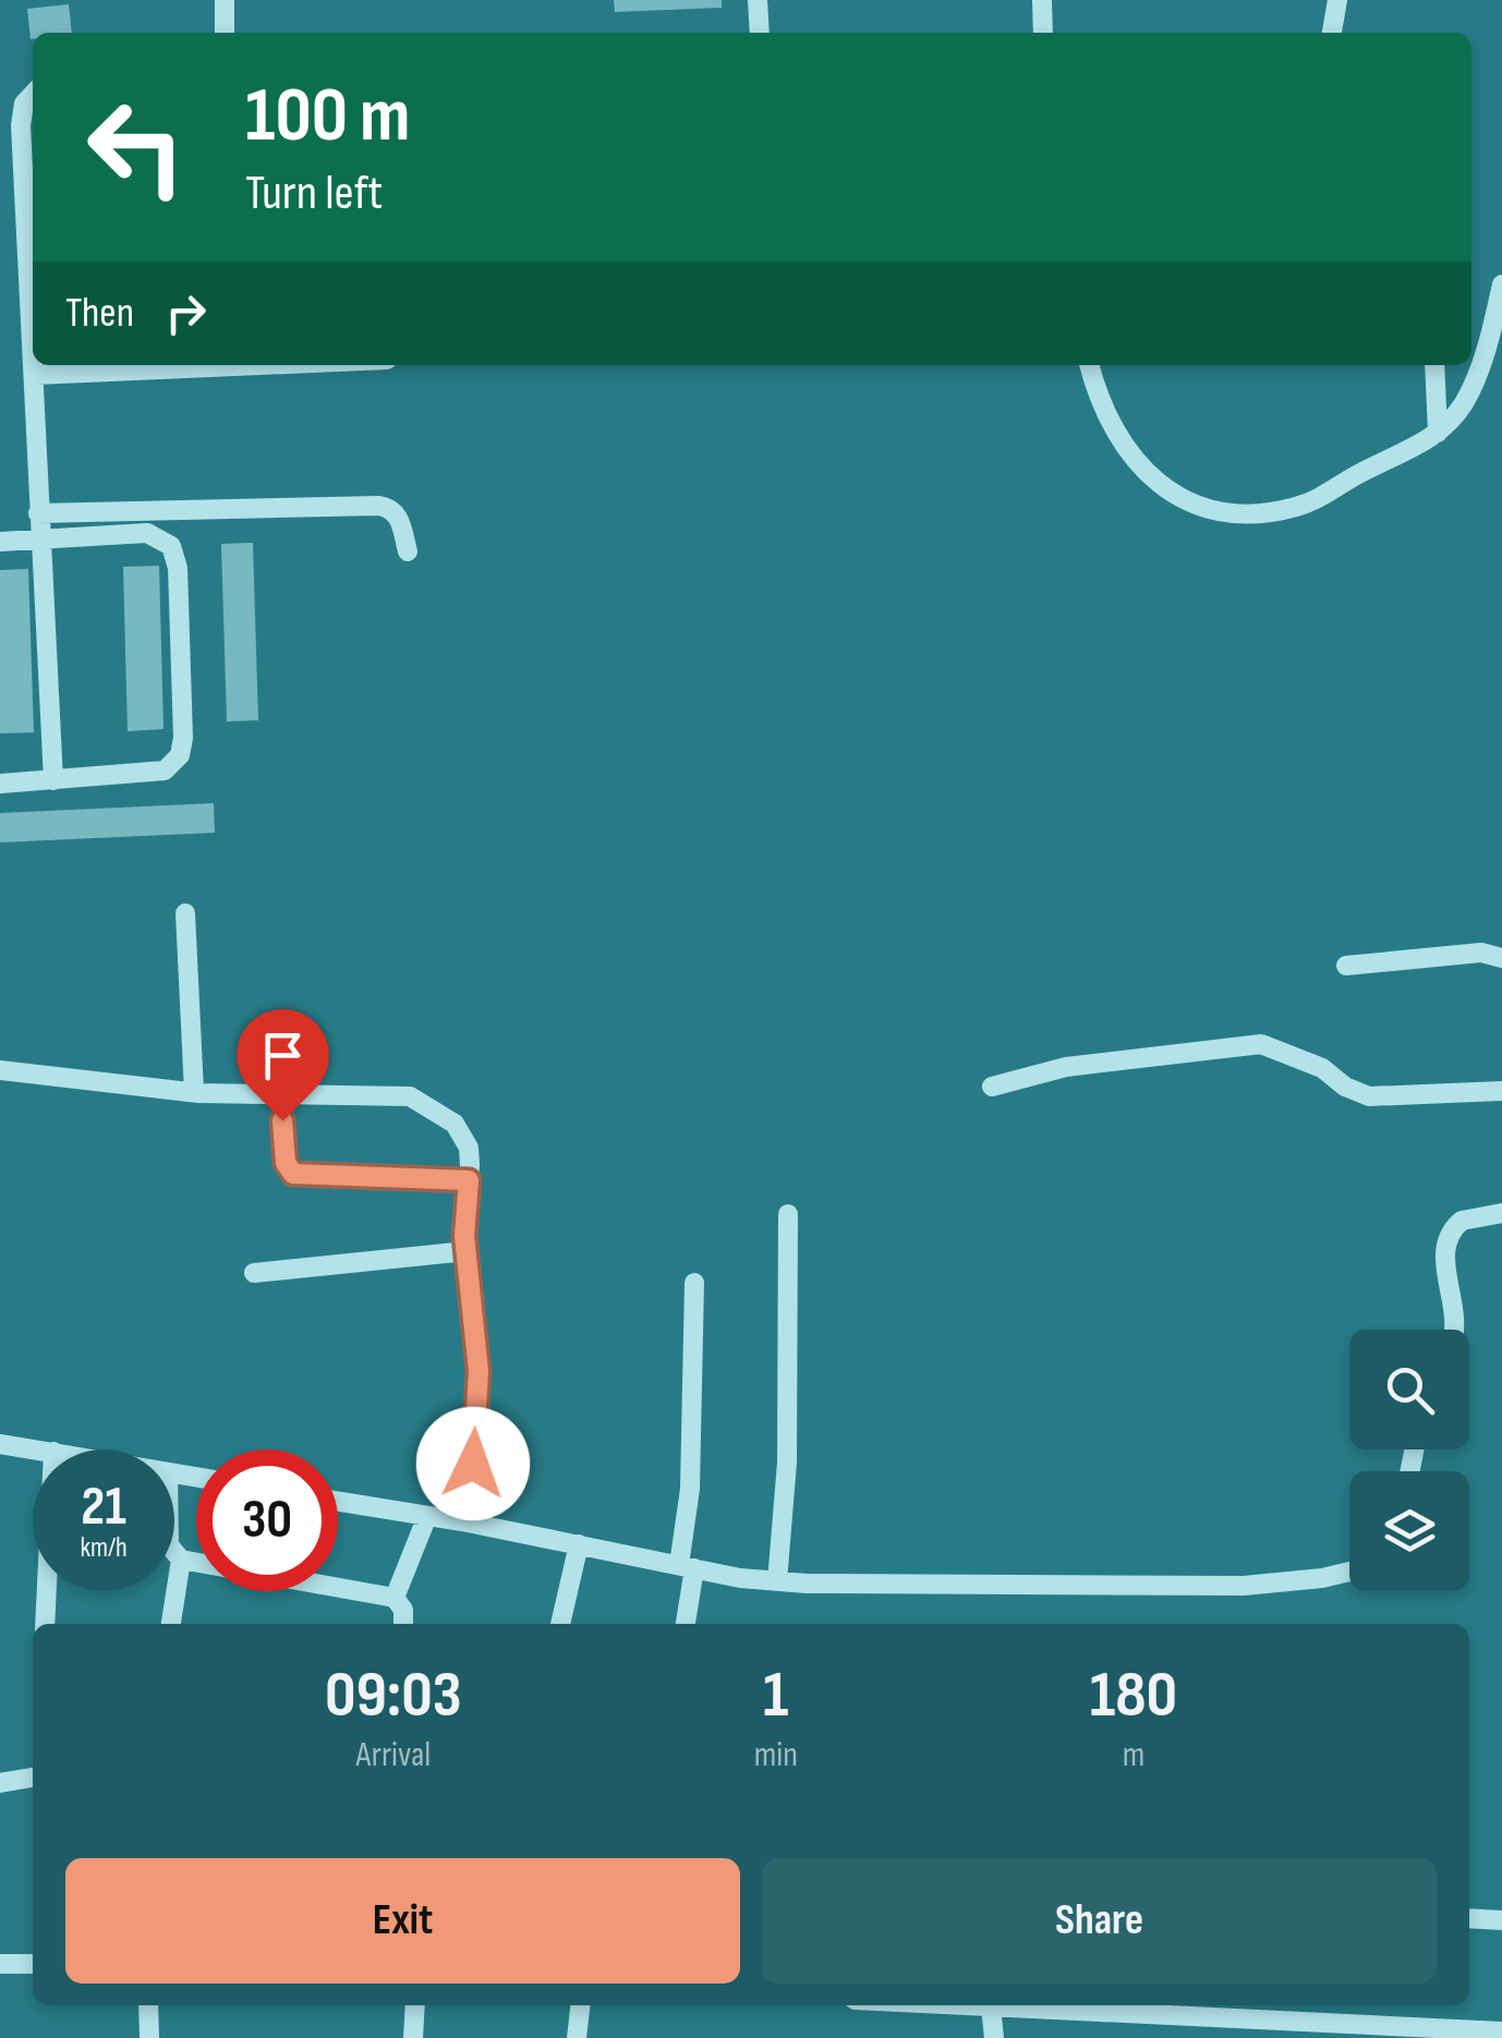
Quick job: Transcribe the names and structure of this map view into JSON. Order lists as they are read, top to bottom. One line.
{"page":{"turn":["100 m","Turn left"],"then":"Then","speed":"21 km/h","limit":"30","eta":["09:03","Arrival","1","min","180","m"],"buttons":["Exit","Share"]}}
